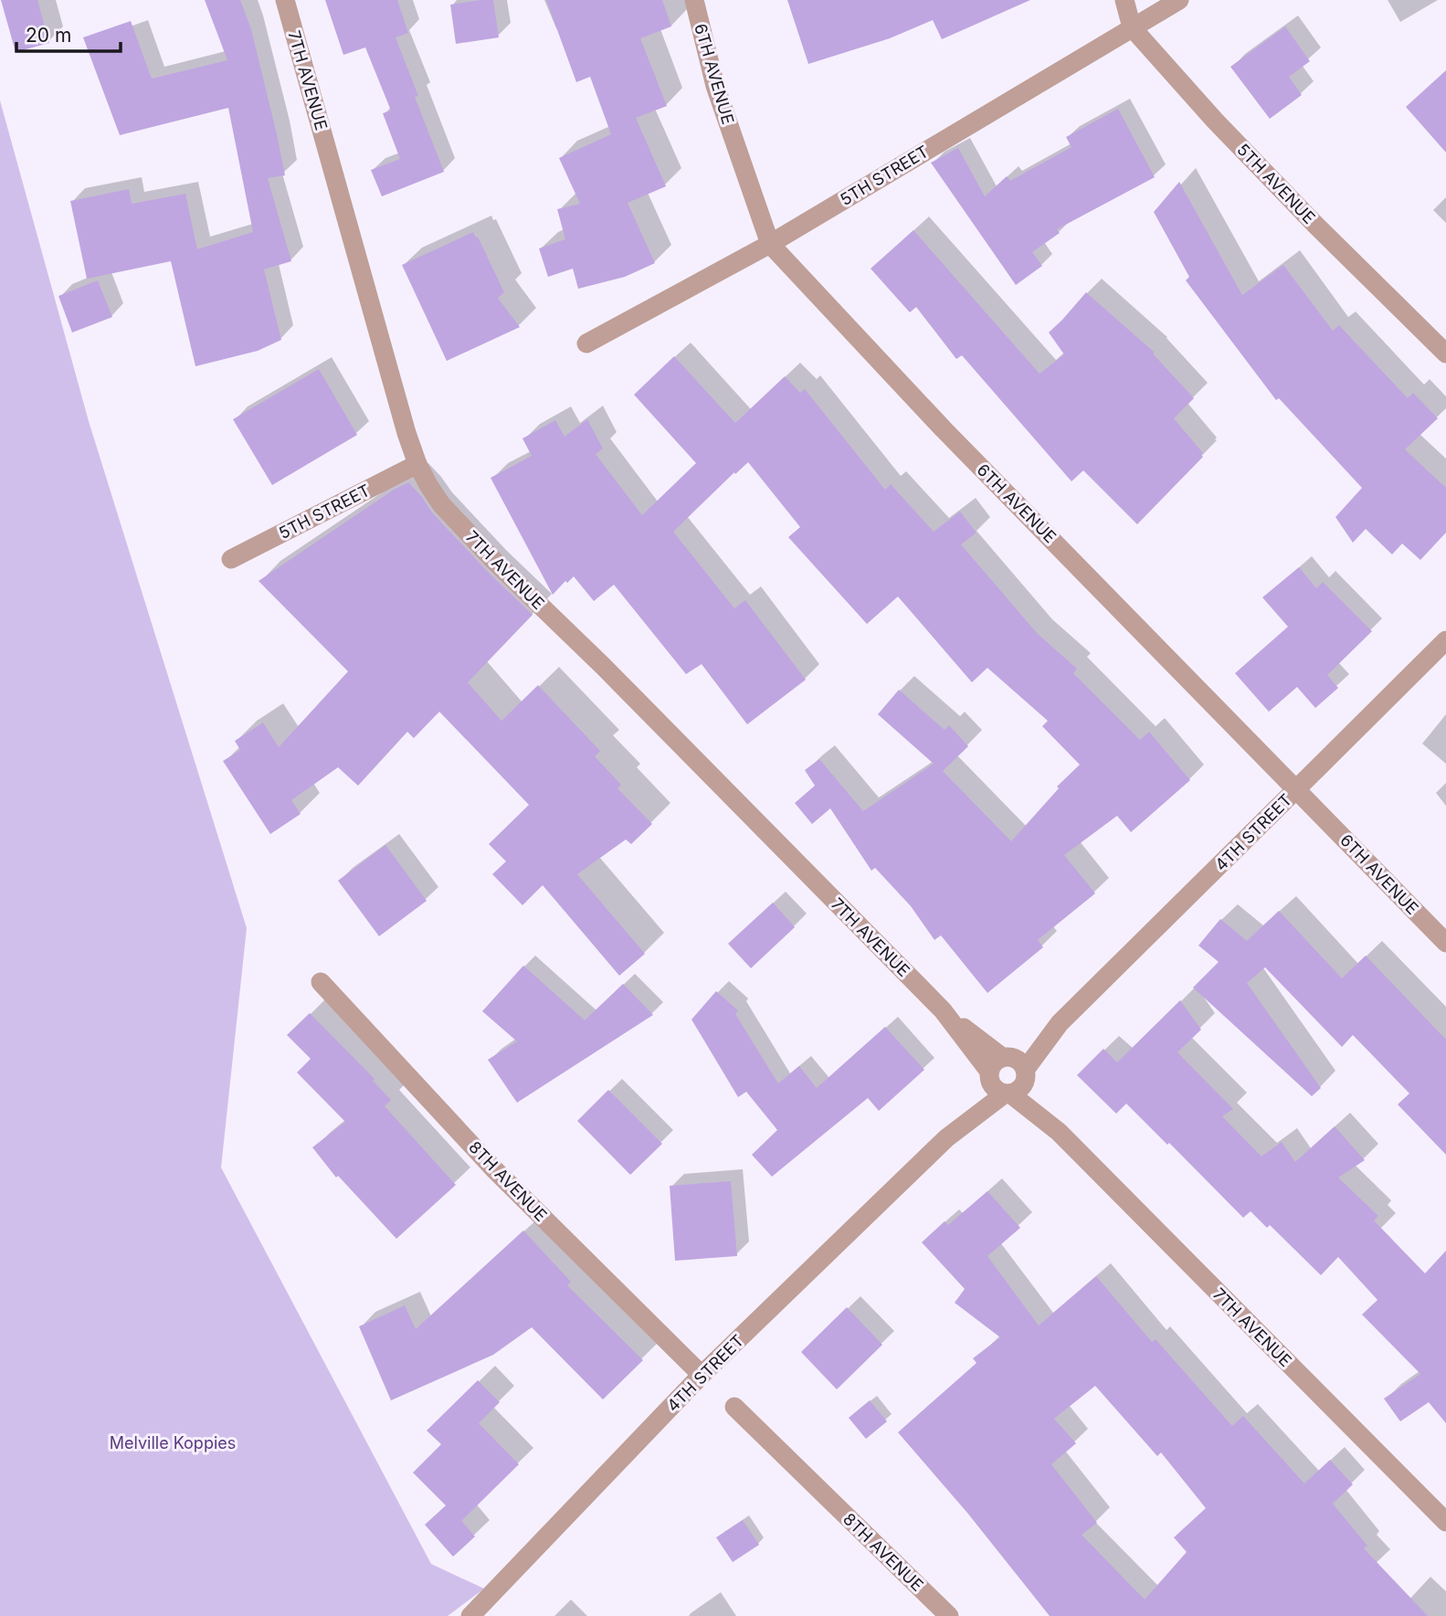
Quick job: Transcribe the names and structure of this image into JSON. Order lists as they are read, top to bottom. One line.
{"streets":{"street":["6TH AVENUE","7TH AVENUE","5TH STREET","5TH AVENUE","4TH STREET","8TH AVENUE"]},"crossings":[["6TH AVENUE","5TH STREET"],["6TH AVENUE","4TH STREET"],["7TH AVENUE","5TH STREET"],["7TH AVENUE","4TH STREET"],["5TH STREET","5TH AVENUE"],["4TH STREET","8TH AVENUE"]],"parks":["Melville Koppies"],"scale_bar":"20 m"}
